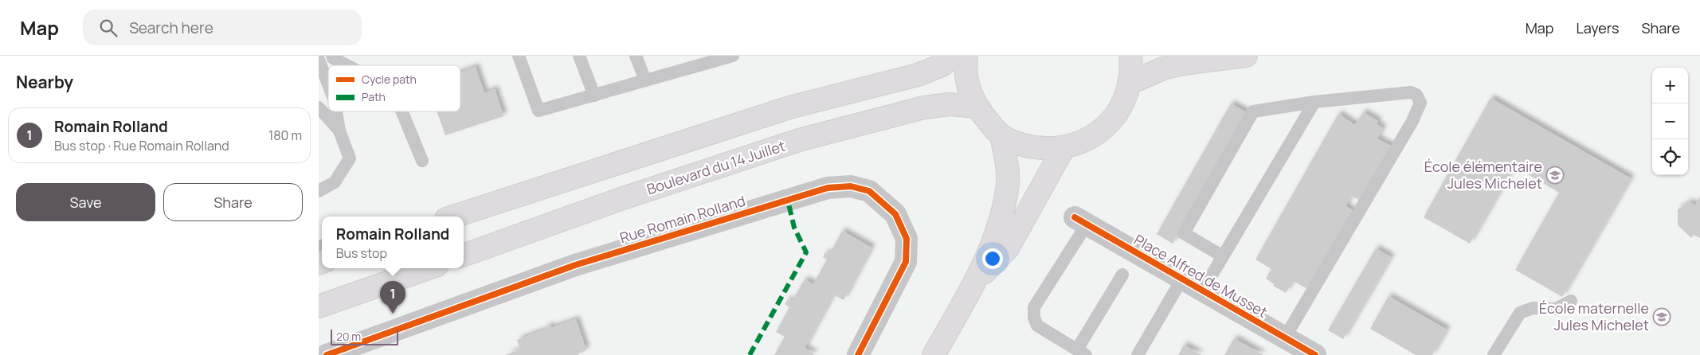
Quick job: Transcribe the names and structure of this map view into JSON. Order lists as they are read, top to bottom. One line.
{"streets":{"main road":["Boulevard du 14 Juillet"],"street":["Rue Romain Rolland","Place Alfred de Musset"]},"places":{"school or university":["École élémentaire Jules Michelet","École maternelle Jules Michelet"]},"legend":["Cycle path","Path"],"scale_bar":"20 m","page":{"header":"Map","search":"Search here","nav":["Map","Layers","Share"],"heading":"Nearby","map_buttons":["+","−"],"list":[{"mark":"1","name":"Romain Rolland","note":"Bus stop · Rue Romain Rolland","value":"180 m"}],"buttons":["Save","Share"],"popup":["Romain Rolland","Bus stop"],"pins":"1","scale":"20 m"}}
